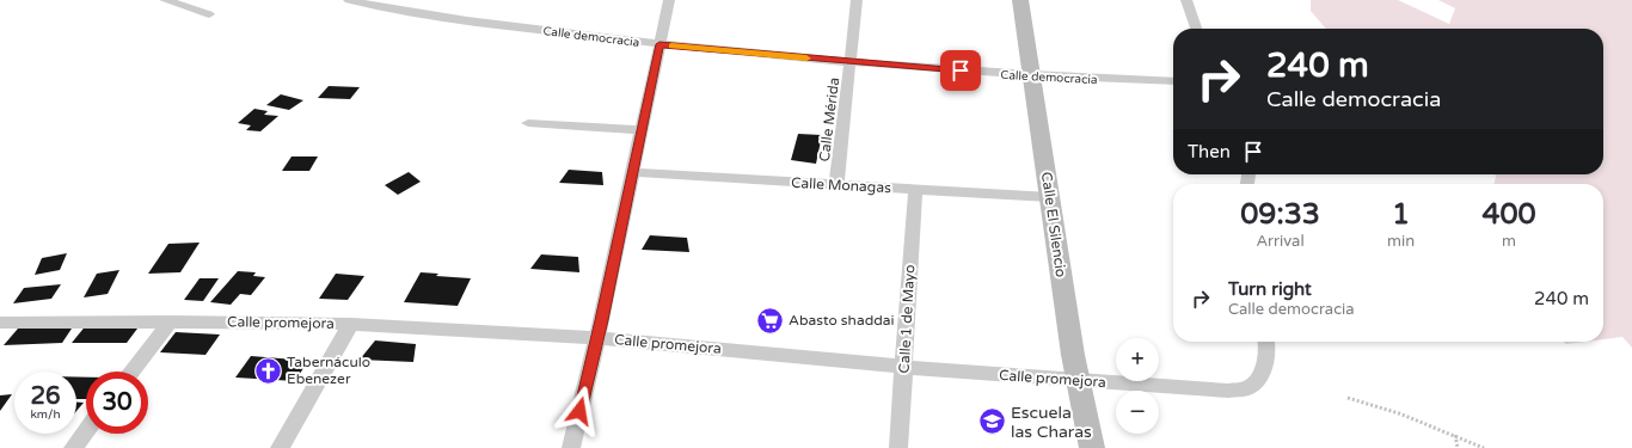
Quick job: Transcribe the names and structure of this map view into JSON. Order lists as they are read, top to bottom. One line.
{"streets":{"street":["Calle democracia","Calle Mérida","Calle Monagas","Calle El Silencio","Calle 1 de Mayo","Calle promejora"]},"crossings":[["Calle democracia","Calle Mérida"],["Calle democracia","Calle El Silencio"],["Calle Mérida","Calle Monagas"],["Calle Monagas","Calle El Silencio"],["Calle Monagas","Calle 1 de Mayo"],["Calle El Silencio","Calle promejora"],["Calle 1 de Mayo","Calle promejora"]],"places":{"supermarket":["Abasto shaddai"],"church":["Tabernáculo Ebenezer"],"school or university":["Escuela las Charas"]},"page":{"turn":["240 m","Calle democracia"],"then":"Then","eta":["09:33","Arrival","1","min","400","m"],"list":[{"name":"Turn right","note":"Calle democracia","value":"240 m"}],"map_buttons":["+","−"],"speed":"26 km/h","limit":"30"}}
